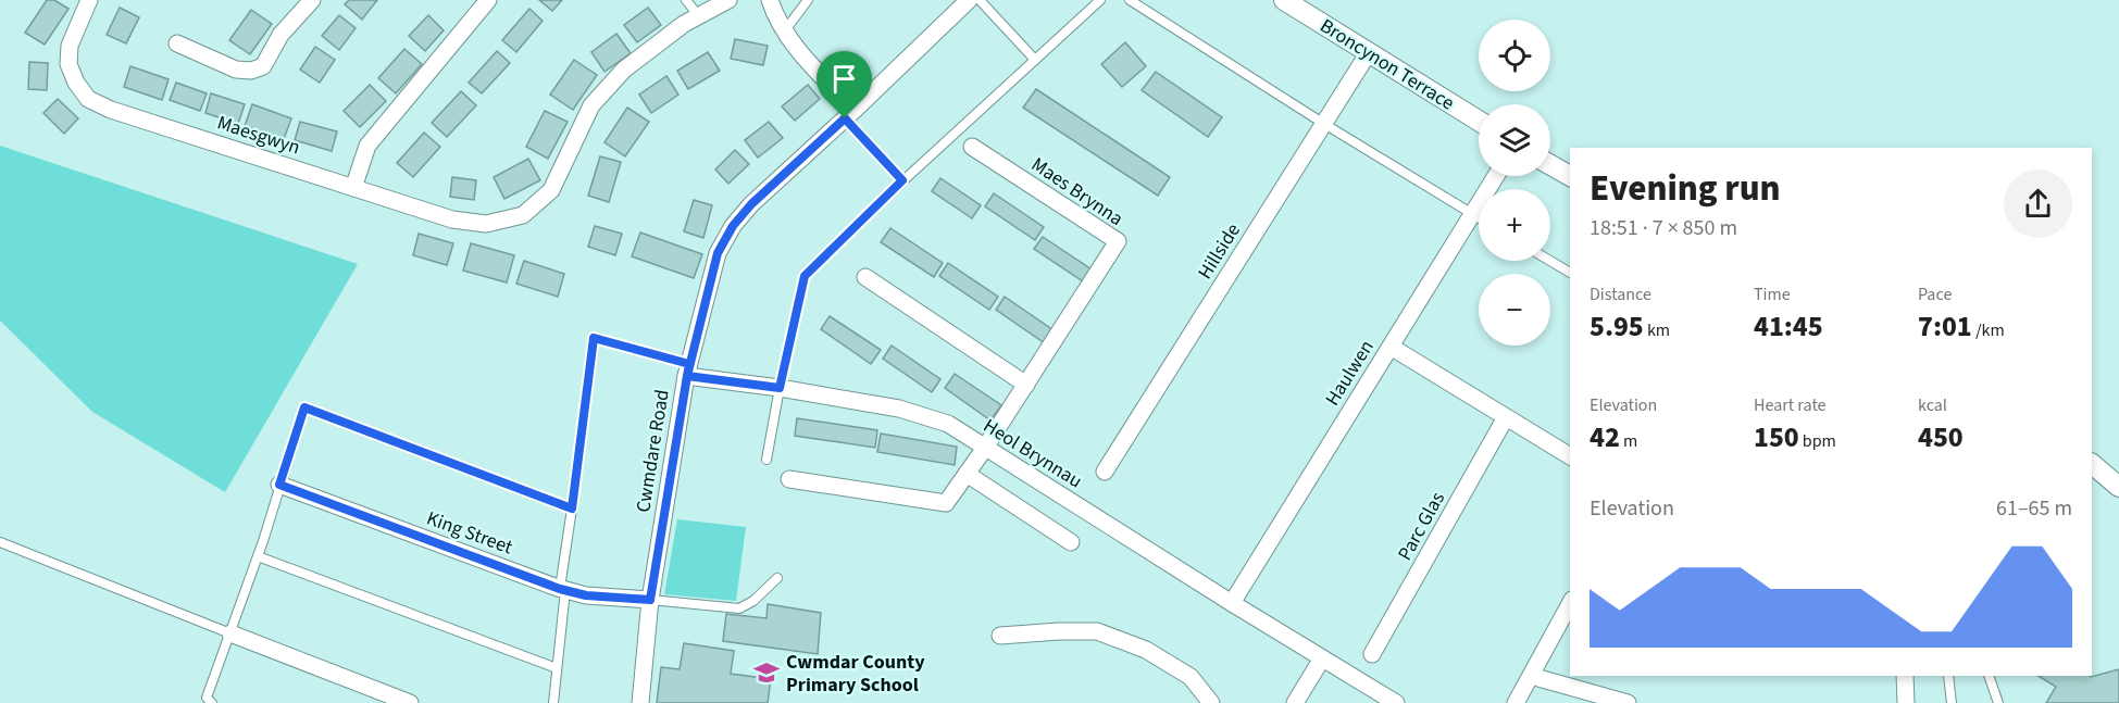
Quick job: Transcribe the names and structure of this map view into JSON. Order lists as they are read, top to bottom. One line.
{"streets":{"street":["Broncynon Terrace","Maesgwyn","Maes Brynna","Hillside","Haulwen","Cwmdare Road","Heol Brynnau","Parc Glas","King Street"]},"crossings":[["Broncynon Terrace","Hillside"],["Haulwen","Heol Brynnau"],["Cwmdare Road","Heol Brynnau"],["Cwmdare Road","King Street"]],"places":{"school or university":["Cwmdar County Primary School"]},"page":{"map_buttons":["+","−"],"heading":["Evening run","18:51 · 7 × 850 m"],"stats":[["Distance","5.95 km"],["Time","41:45"],["Pace","7:01 /km"],["Elevation","42 m"],["Heart rate","150 bpm"],["kcal","450"]],"chart":["Elevation","61–65 m"]}}
